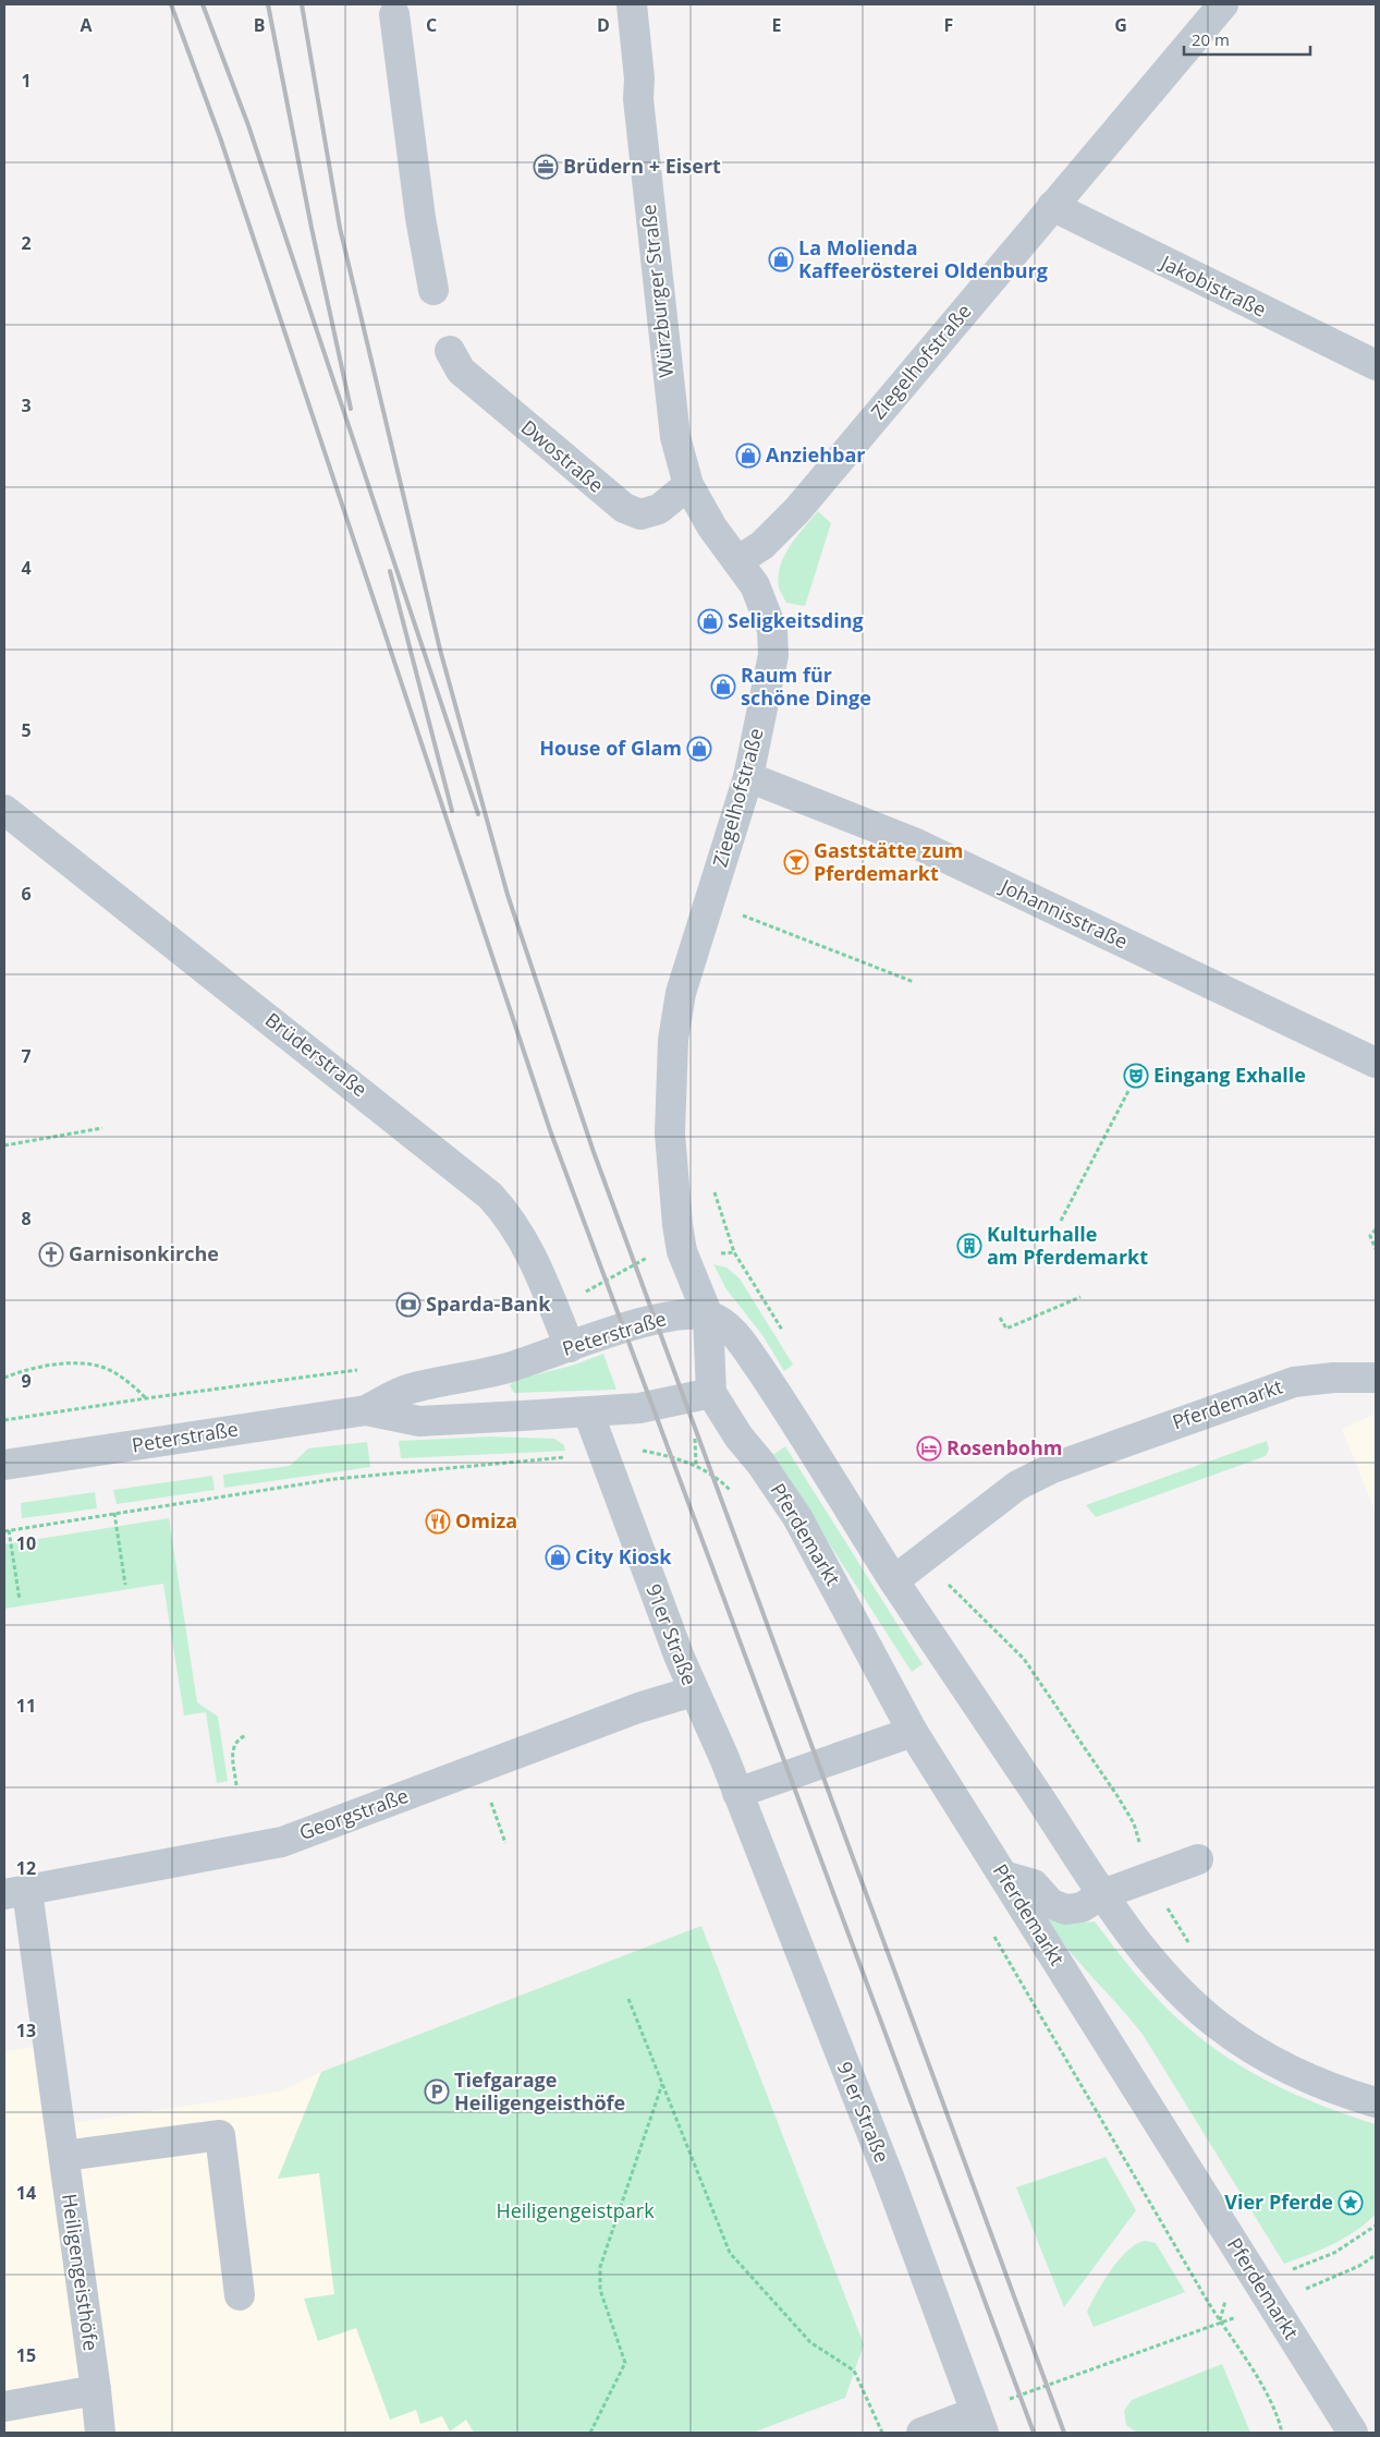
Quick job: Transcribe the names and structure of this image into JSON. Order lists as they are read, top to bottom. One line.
{"streets":{"street":["Jakobistraße","Würzburger Straße","Ziegelhofstraße","Dwostraße","Johannisstraße","Brüderstraße","Peterstraße","Pferdemarkt","91er Straße","Georgstraße","Heiligengeisthöfe"]},"crossings":[["Jakobistraße","Ziegelhofstraße"],["Würzburger Straße","Ziegelhofstraße"],["Würzburger Straße","Dwostraße"],["Ziegelhofstraße","Johannisstraße"],["Ziegelhofstraße","Peterstraße"],["Brüderstraße","Peterstraße"],["Peterstraße","Pferdemarkt"],["Peterstraße","91er Straße"],["91er Straße","Georgstraße"],["Georgstraße","Heiligengeisthöfe"]],"parks":["Heiligengeistpark"],"places":{"office":["Brüdern + Eisert"],"shop":["La Molienda Kaffeerösterei Oldenburg","Anziehbar","Seligkeitsding","Raum für schöne Dinge","House of Glam","City Kiosk"],"bar":["Gaststätte zum Pferdemarkt"],"theatre":["Eingang Exhalle"],"building":["Kulturhalle am Pferdemarkt"],"church":["Garnisonkirche"],"bank":["Sparda-Bank"],"hotel":["Rosenbohm"],"restaurant":["Omiza"],"parking":["Tiefgarage Heiligengeisthöfe"],"place":["Vier Pferde"]},"scale_bar":"20 m","grid":{"columns":["A","B","C","D","E","F","G"],"rows":["1","2","3","4","5","6","7","8","9","10","11","12","13","14","15"]}}
